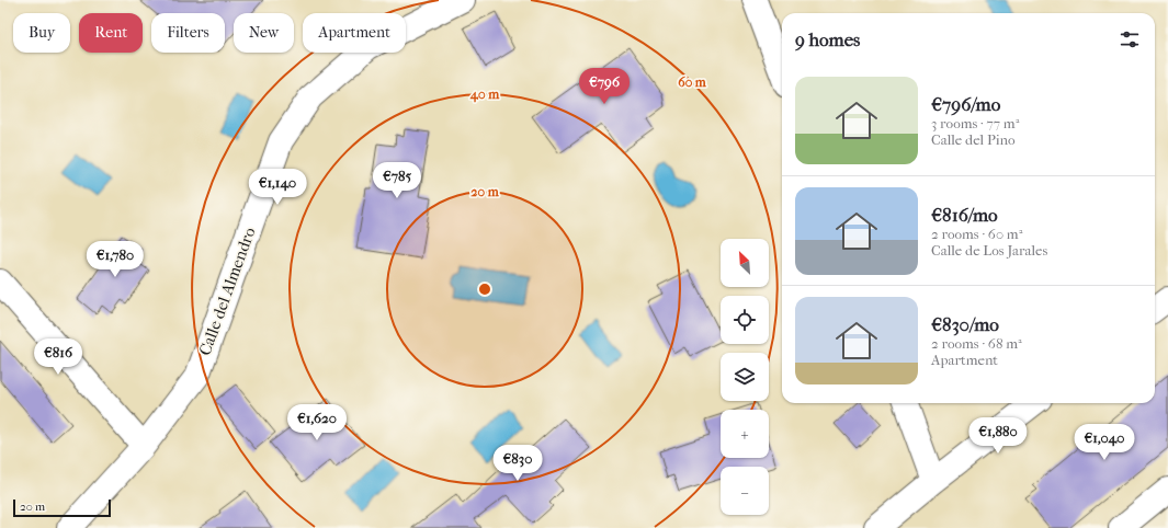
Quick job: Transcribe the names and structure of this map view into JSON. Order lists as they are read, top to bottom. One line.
{"streets":{"street":["Calle del Almendro"]},"scale_bar":"20 m","north":"top left","page":{"chip":["Buy","Rent","Filters","New","Apartment"],"heading":"9 homes","list":[{"name":"€796/mo","note":"3 rooms · 77 m² · Calle del Pino"},{"name":"€816/mo","note":"2 rooms · 60 m² · Calle de Los Jarales"},{"name":"€830/mo","note":"2 rooms · 68 m² · Apartment"}],"price":["€796","€785","€1,140","€1,780","€816","€1,620","€1,880","€1,040","€830"],"map_buttons":["+","−"],"scale":"20 m"},"rings":["60 m","40 m","20 m"]}
